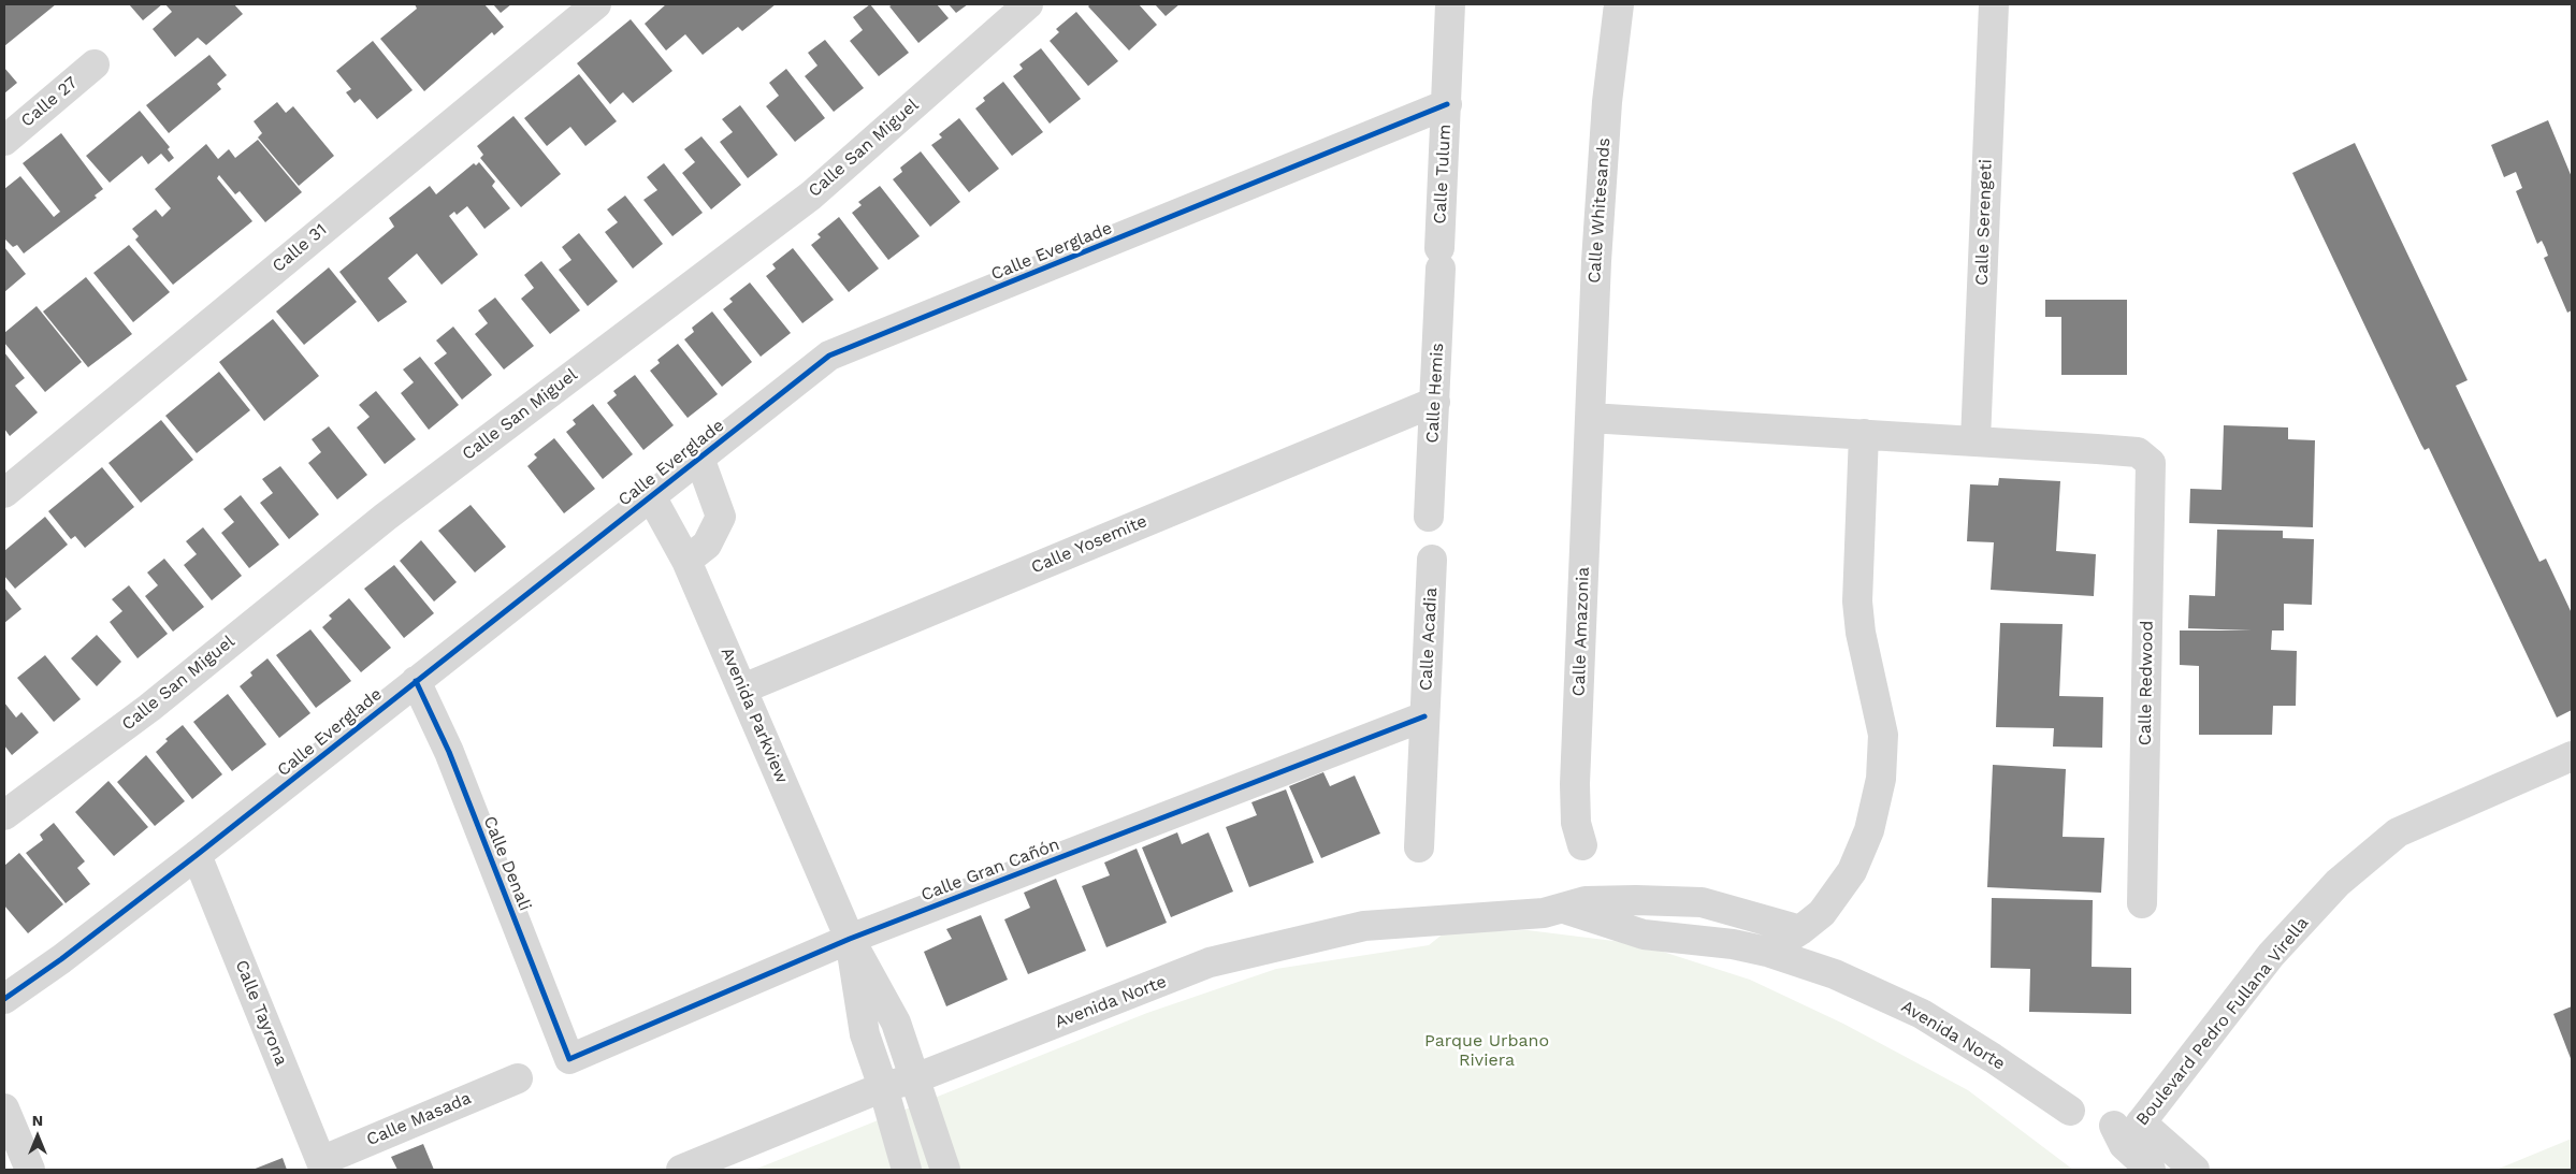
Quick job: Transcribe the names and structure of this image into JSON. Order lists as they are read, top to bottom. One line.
{"streets":{"street":["Calle 27","Calle San Miguel","Calle Tulum","Calle Whitesands","Calle Serengeti","Calle 31","Calle Everglade","Calle Hemis","Calle Yosemite","Calle Amazonia","Calle Acadia","Calle Redwood","Avenida Parkview","Calle Denali","Calle Gran Cañón","Avenida Norte","Calle Tayrona","Boulevard Pedro Fullana Virella","Calle Masada"]},"crossings":[["Calle Tulum","Calle Everglade"],["Calle Tulum","Calle Hemis"],["Calle Whitesands","Calle Amazonia"],["Calle Serengeti","Calle Redwood"],["Calle Everglade","Avenida Parkview"],["Calle Everglade","Calle Denali"],["Calle Everglade","Calle Tayrona"],["Calle Hemis","Calle Yosemite"],["Calle Yosemite","Avenida Parkview"],["Calle Acadia","Calle Gran Cañón"],["Avenida Parkview","Calle Gran Cañón"],["Avenida Parkview","Avenida Norte"],["Calle Denali","Calle Gran Cañón"],["Calle Tayrona","Calle Masada"]],"parks":["Parque Urbano Riviera"],"north":"top"}
